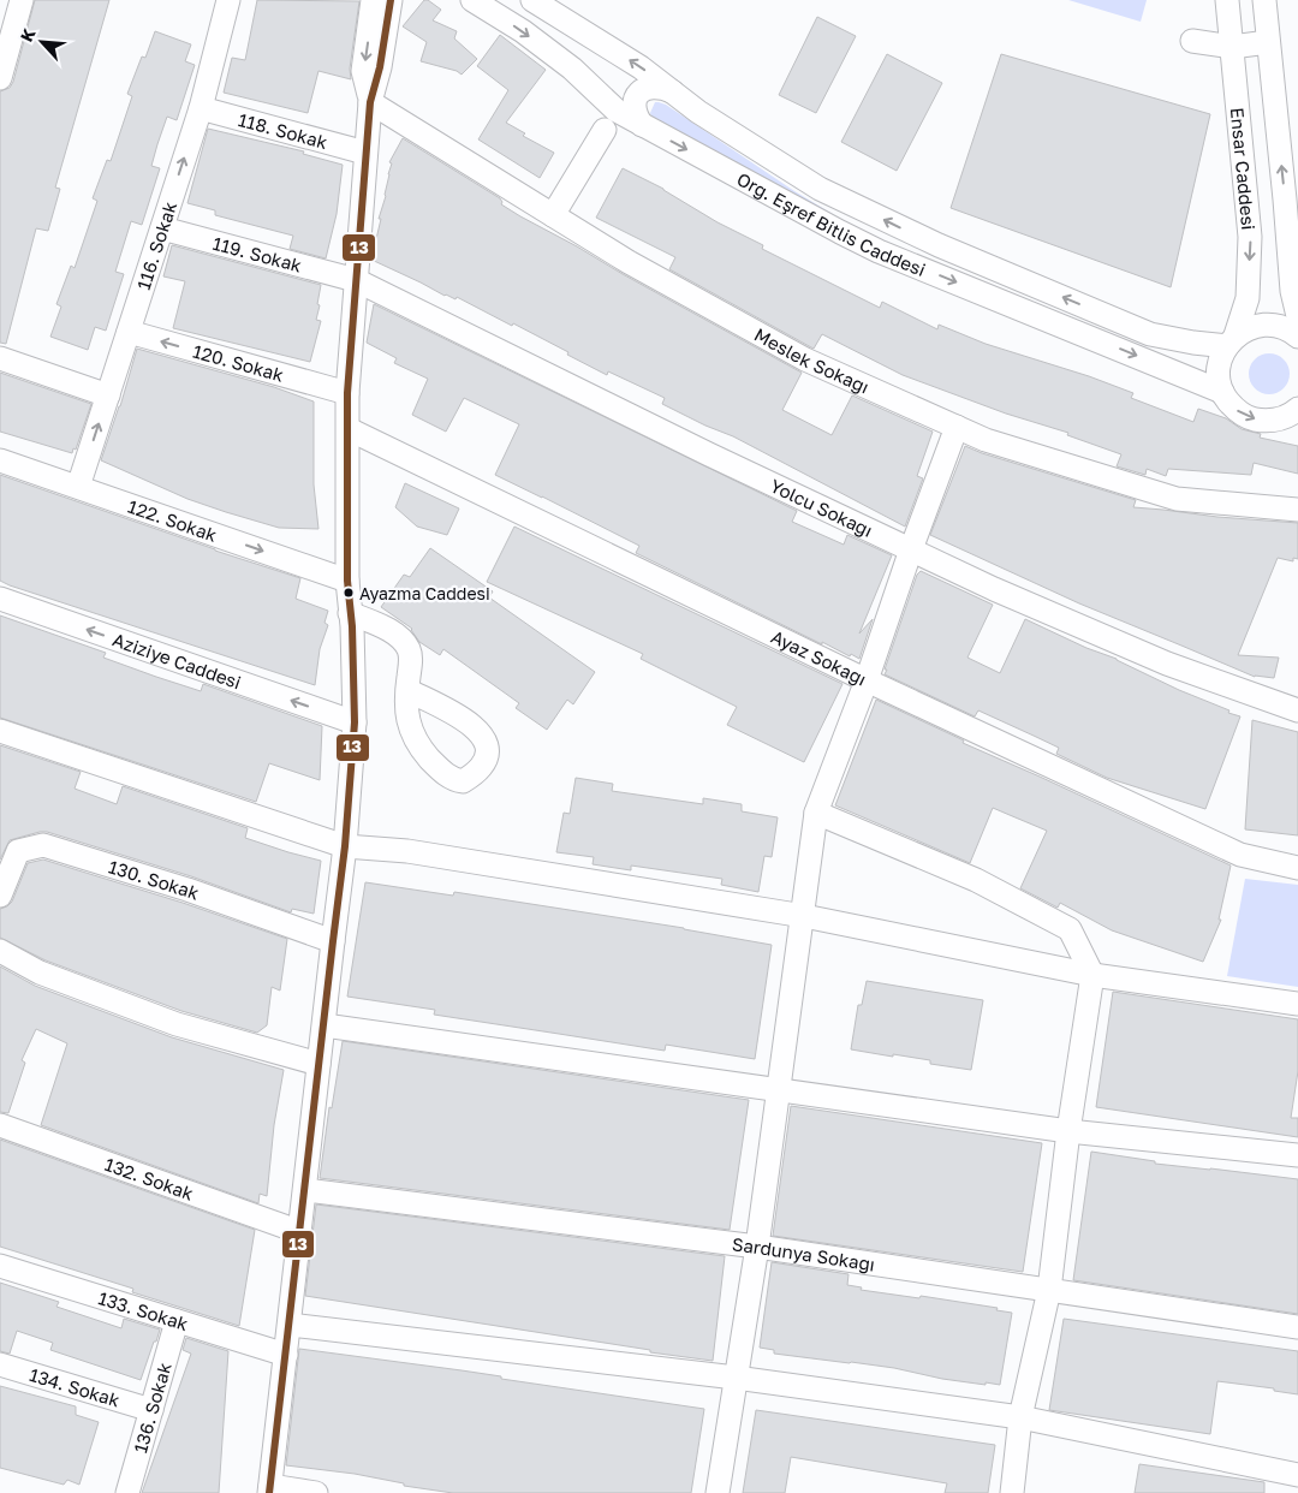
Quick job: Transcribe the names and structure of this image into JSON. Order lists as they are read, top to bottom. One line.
{"streets":{"street":["118. Sokak","Ensar Caddesi","Org. Eşref Bitlis Caddesi","116. Sokak","119. Sokak","Meslek Sokağı","120. Sokak","Yolcu Sokağı","122. Sokak","Ayaz Sokağı","Aziziye Caddesi","130. Sokak","132. Sokak","Sardunya Sokağı","133. Sokak","134. Sokak","136. Sokak"]},"crossings":[["118. Sokak","116. Sokak"],["Ensar Caddesi","Org. Eşref Bitlis Caddesi"],["116. Sokak","119. Sokak"],["116. Sokak","120. Sokak"],["116. Sokak","122. Sokak"],["119. Sokak","Yolcu Sokağı"],["133. Sokak","136. Sokak"],["134. Sokak","136. Sokak"]],"one_way":["120. Sokak","122. Sokak"],"places":["Ayazma Caddesi"],"lines":["transit line 13"],"north":"top left"}
